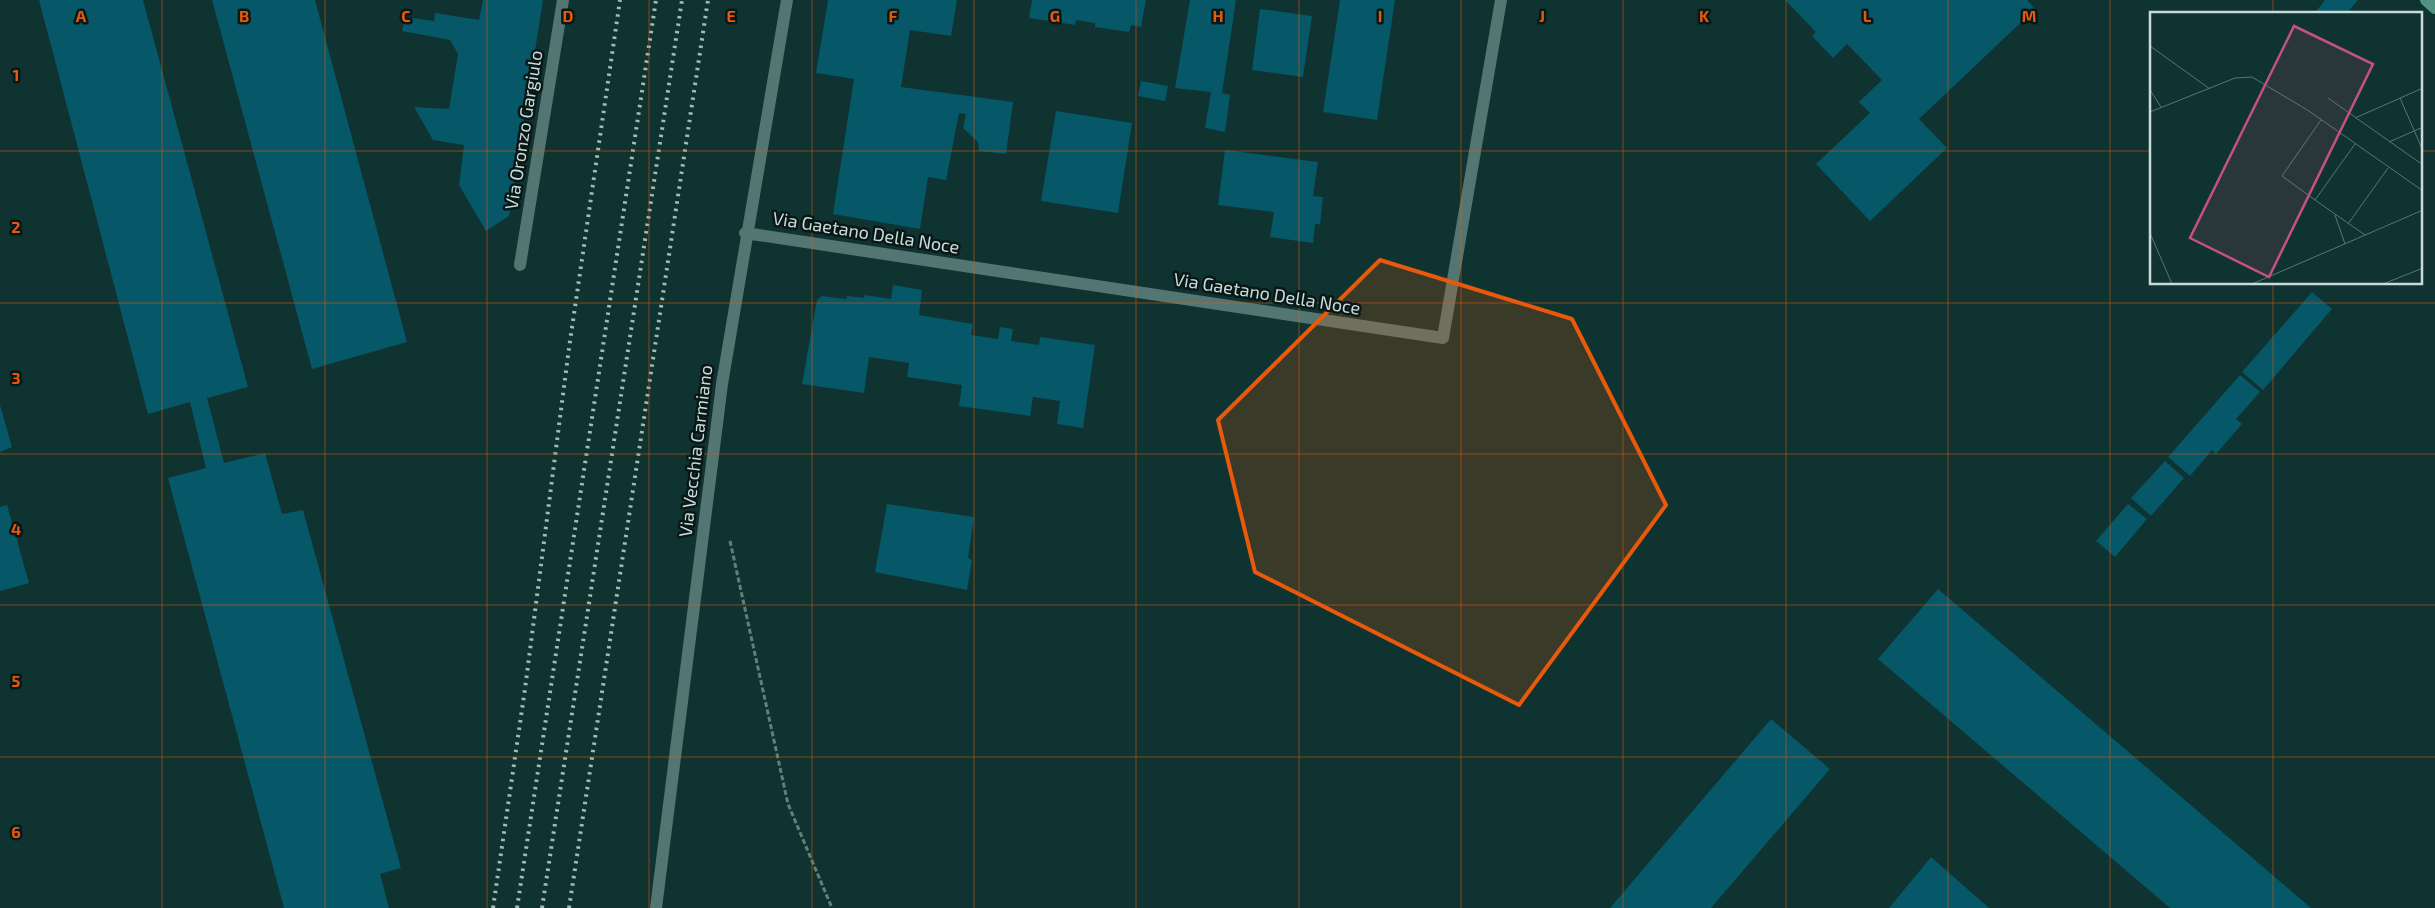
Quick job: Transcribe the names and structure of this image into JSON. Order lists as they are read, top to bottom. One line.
{"streets":{"street":["Via Oronzo Gargiulo","Via Gaetano Della Noce","Via Vecchia Carmiano"]},"crossings":[["Via Gaetano Della Noce","Via Vecchia Carmiano"]],"grid":{"columns":["A","B","C","D","E","F","G","H","I","J","K","L","M"],"rows":["1","2","3","4","5","6"]}}
